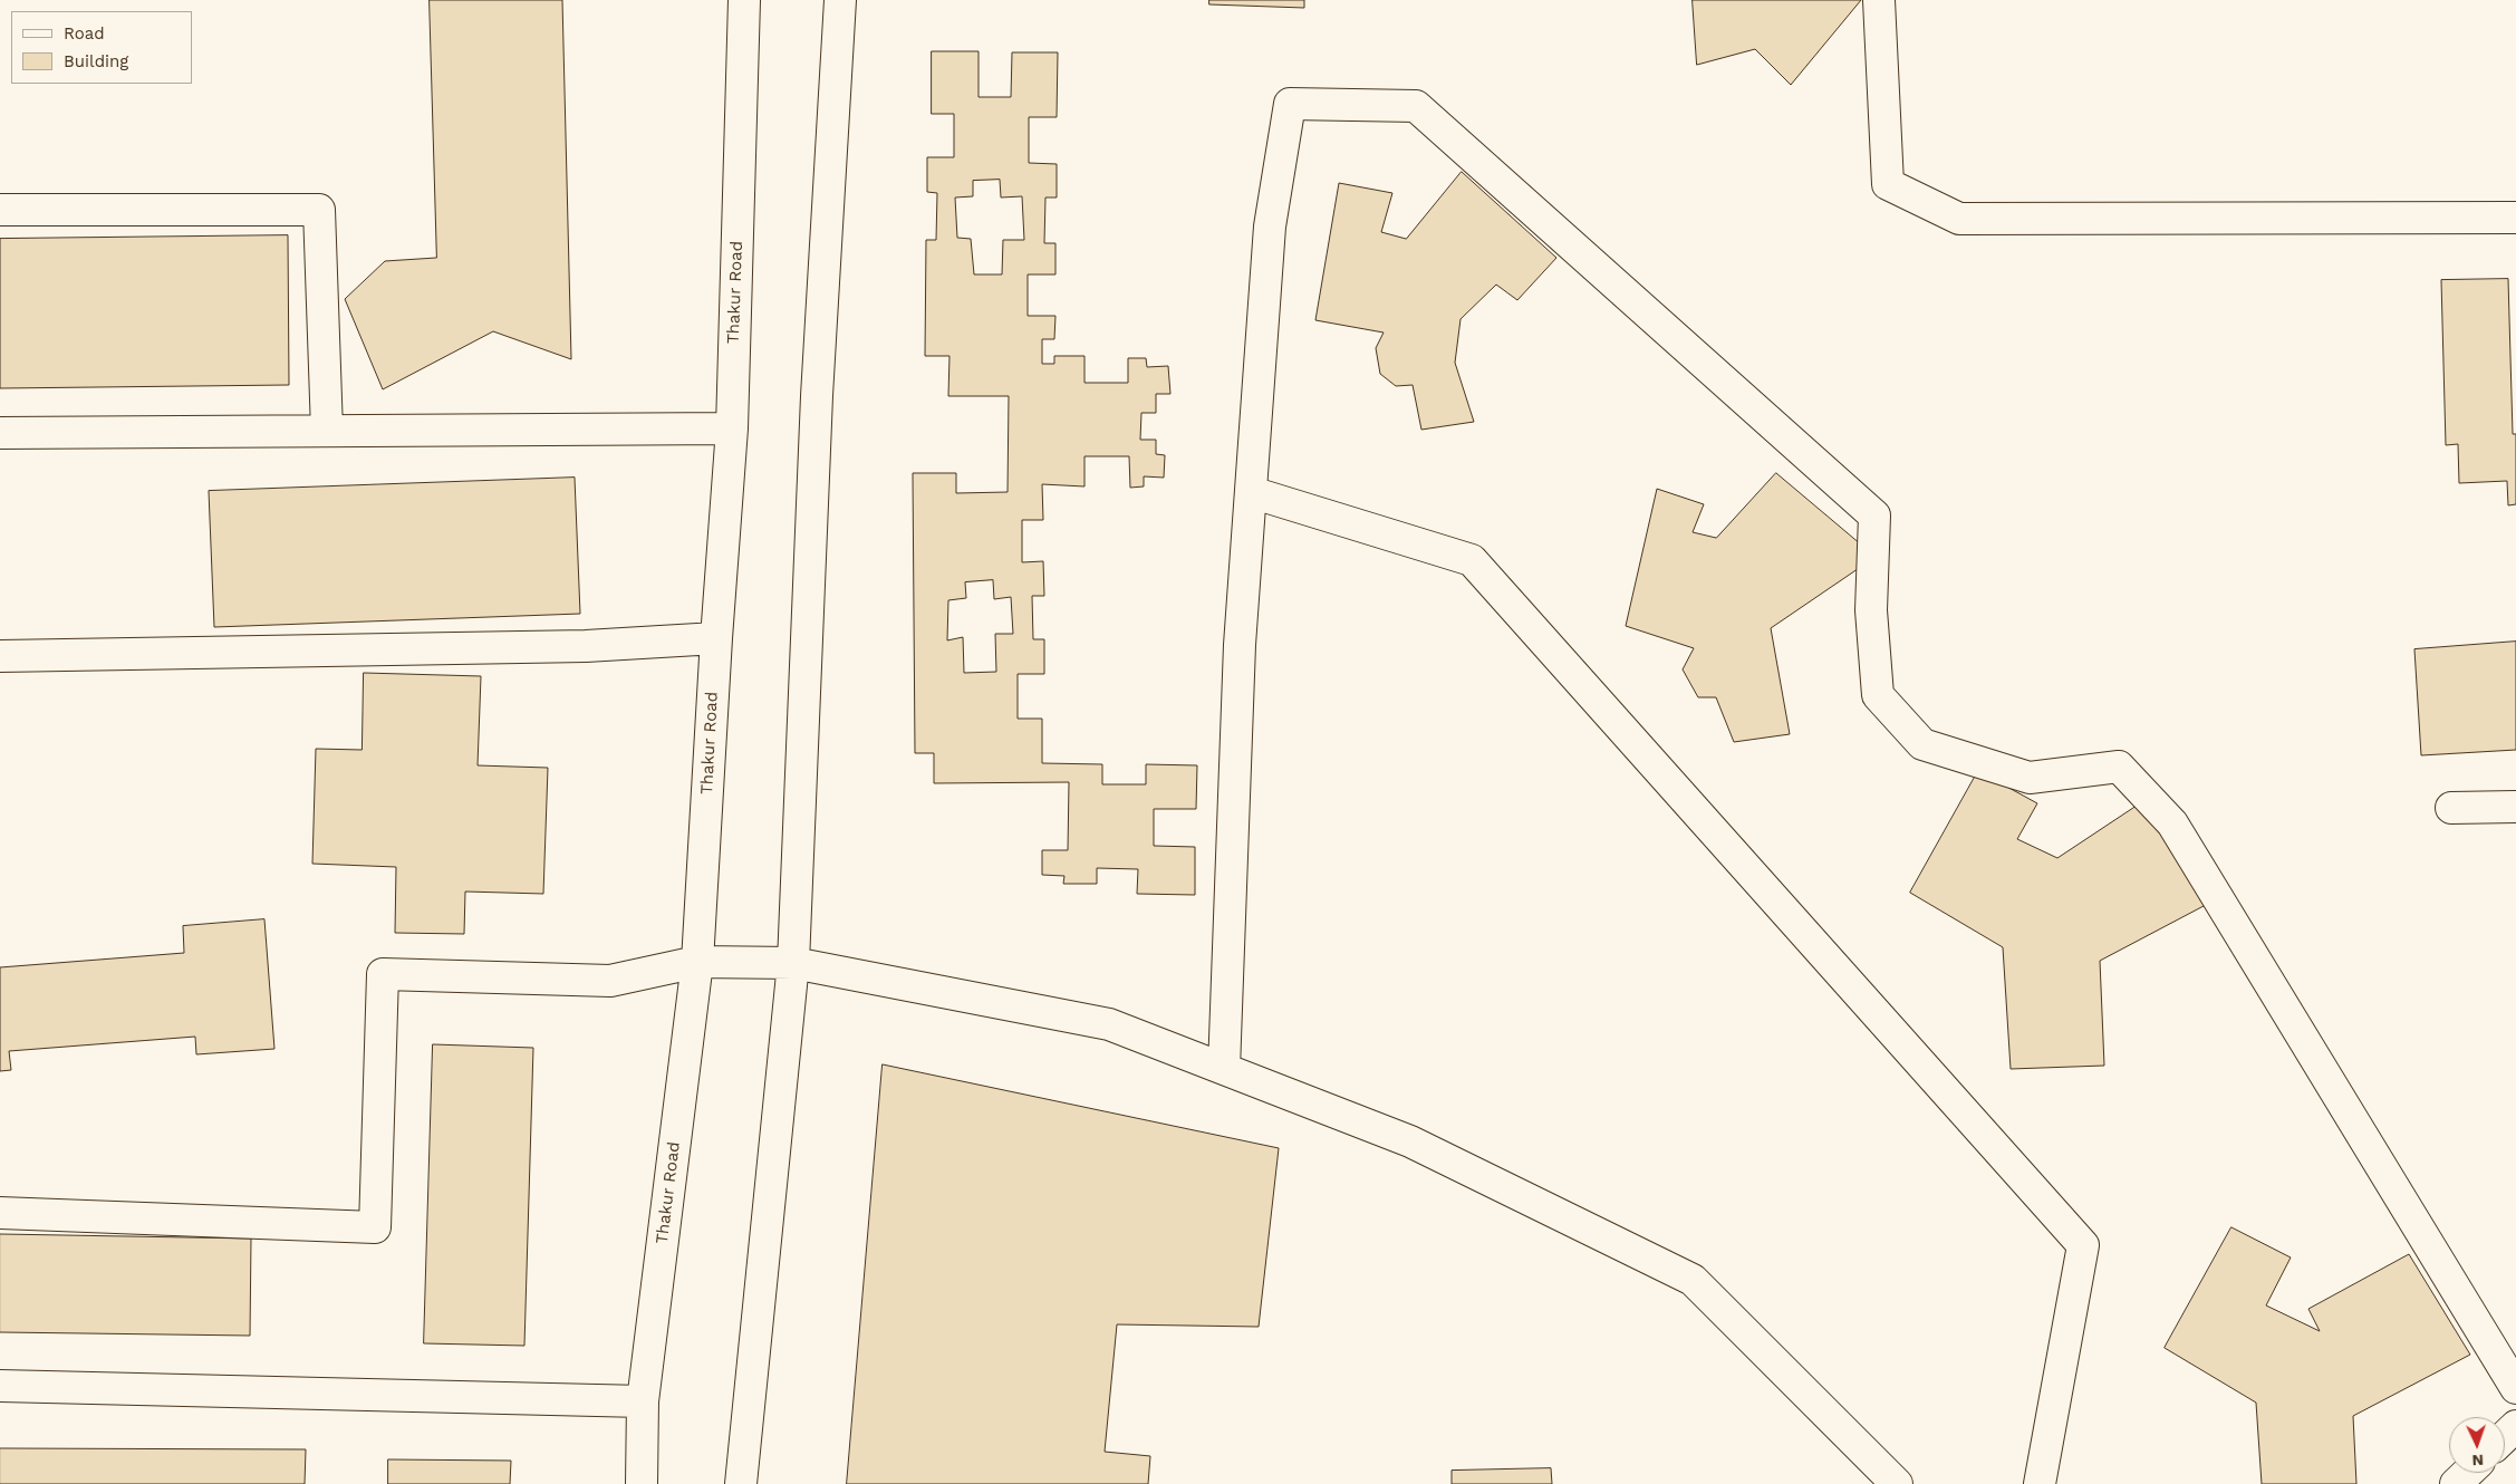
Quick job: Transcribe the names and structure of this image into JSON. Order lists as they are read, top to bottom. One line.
{"streets":{"street":["Thakur Road"]},"legend":["Road","Building"],"north":"bottom"}
